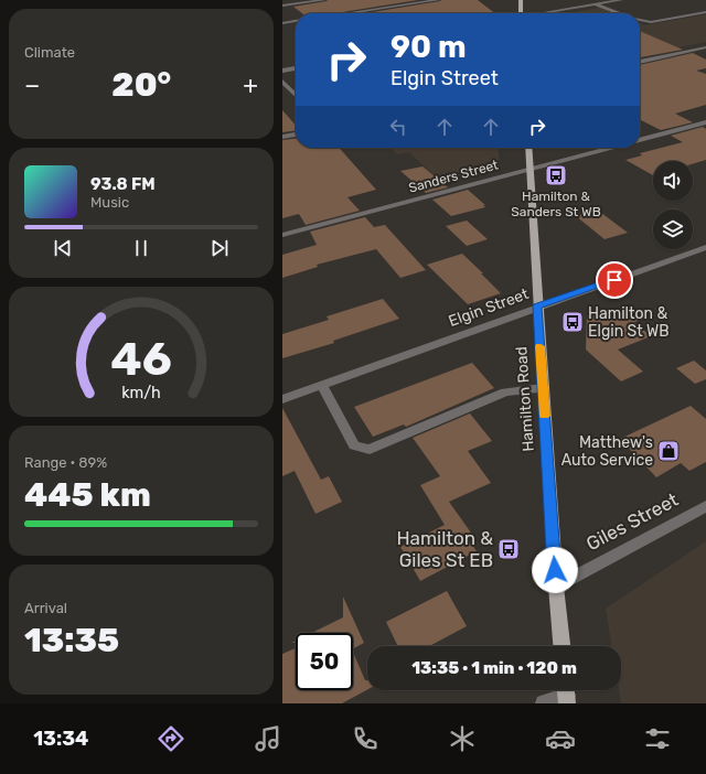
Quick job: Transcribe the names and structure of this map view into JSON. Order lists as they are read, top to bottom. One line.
{"streets":{"main road":["Hamilton Road"],"street":["Sanders Street","Elgin Street","Giles Street"]},"crossings":[["Sanders Street","Hamilton Road"],["Elgin Street","Hamilton Road"],["Hamilton Road","Giles Street"]],"places":{"bus stop":["Hamilton & Sanders St WB","Hamilton & Elgin St WB","Hamilton & Giles St EB"],"shop":["Matthew's Auto Service"]},"page":{"tile":["Climate",["Range · 89%","445 km"],["Arrival","13:35"]],"turn":["90 m","Elgin Street"],"heat":["−","20°","+"],"song":["93.8 FM","Music"],"limit":"50","trip":"13:35 · 1 min · 120 m","tabs":"13:34","gauge":["46","km/h"]}}
